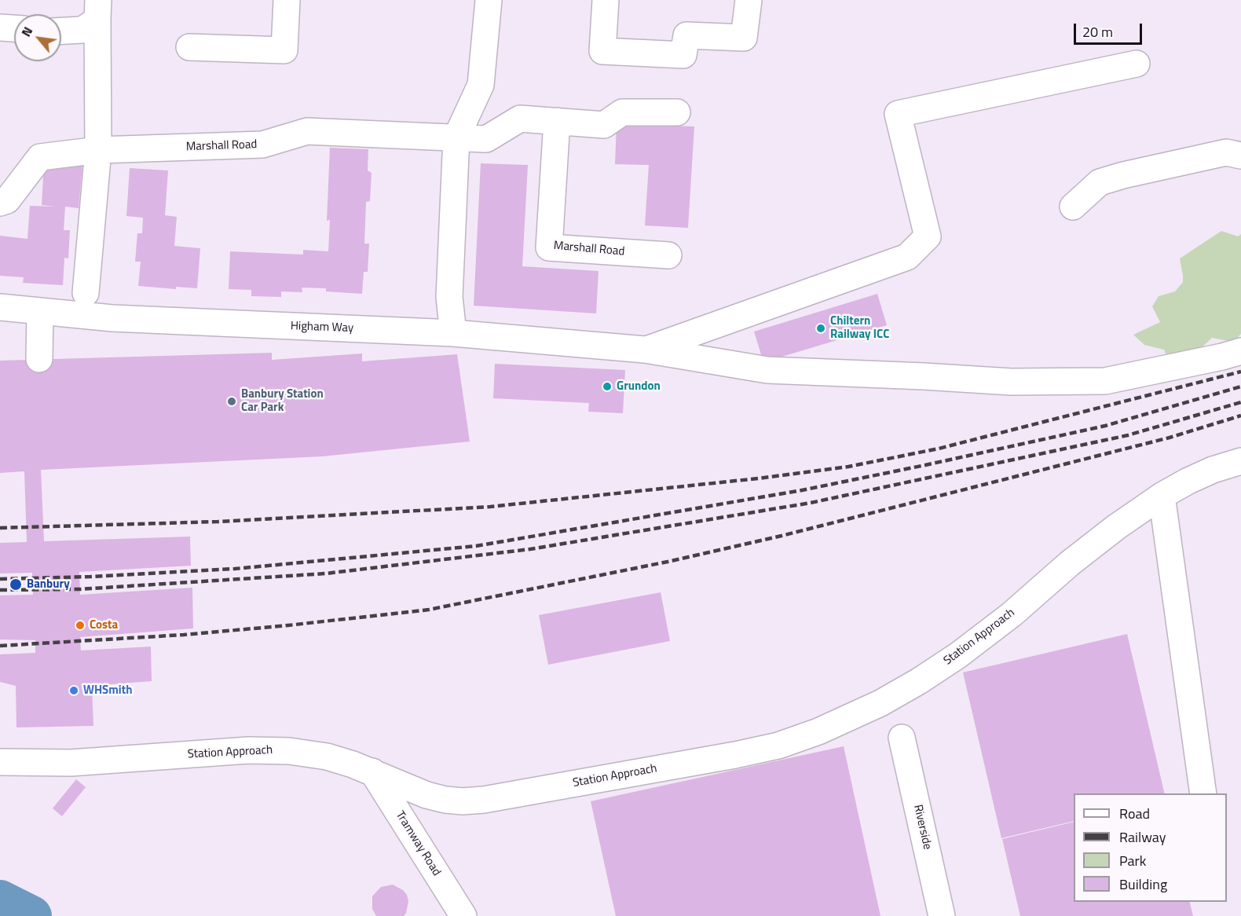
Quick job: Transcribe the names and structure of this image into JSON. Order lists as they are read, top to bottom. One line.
{"streets":{"street":["Marshall Road","Higham Way","Station Approach","Riverside","Tramway Road"]},"crossings":[["Station Approach","Tramway Road"]],"places":["Chiltern Railway ICC","Grundon","Banbury Station Car Park","Banbury","Costa","WHSmith"],"legend":["Road","Railway","Park","Building"],"scale_bar":"20 m","north":"top left"}
